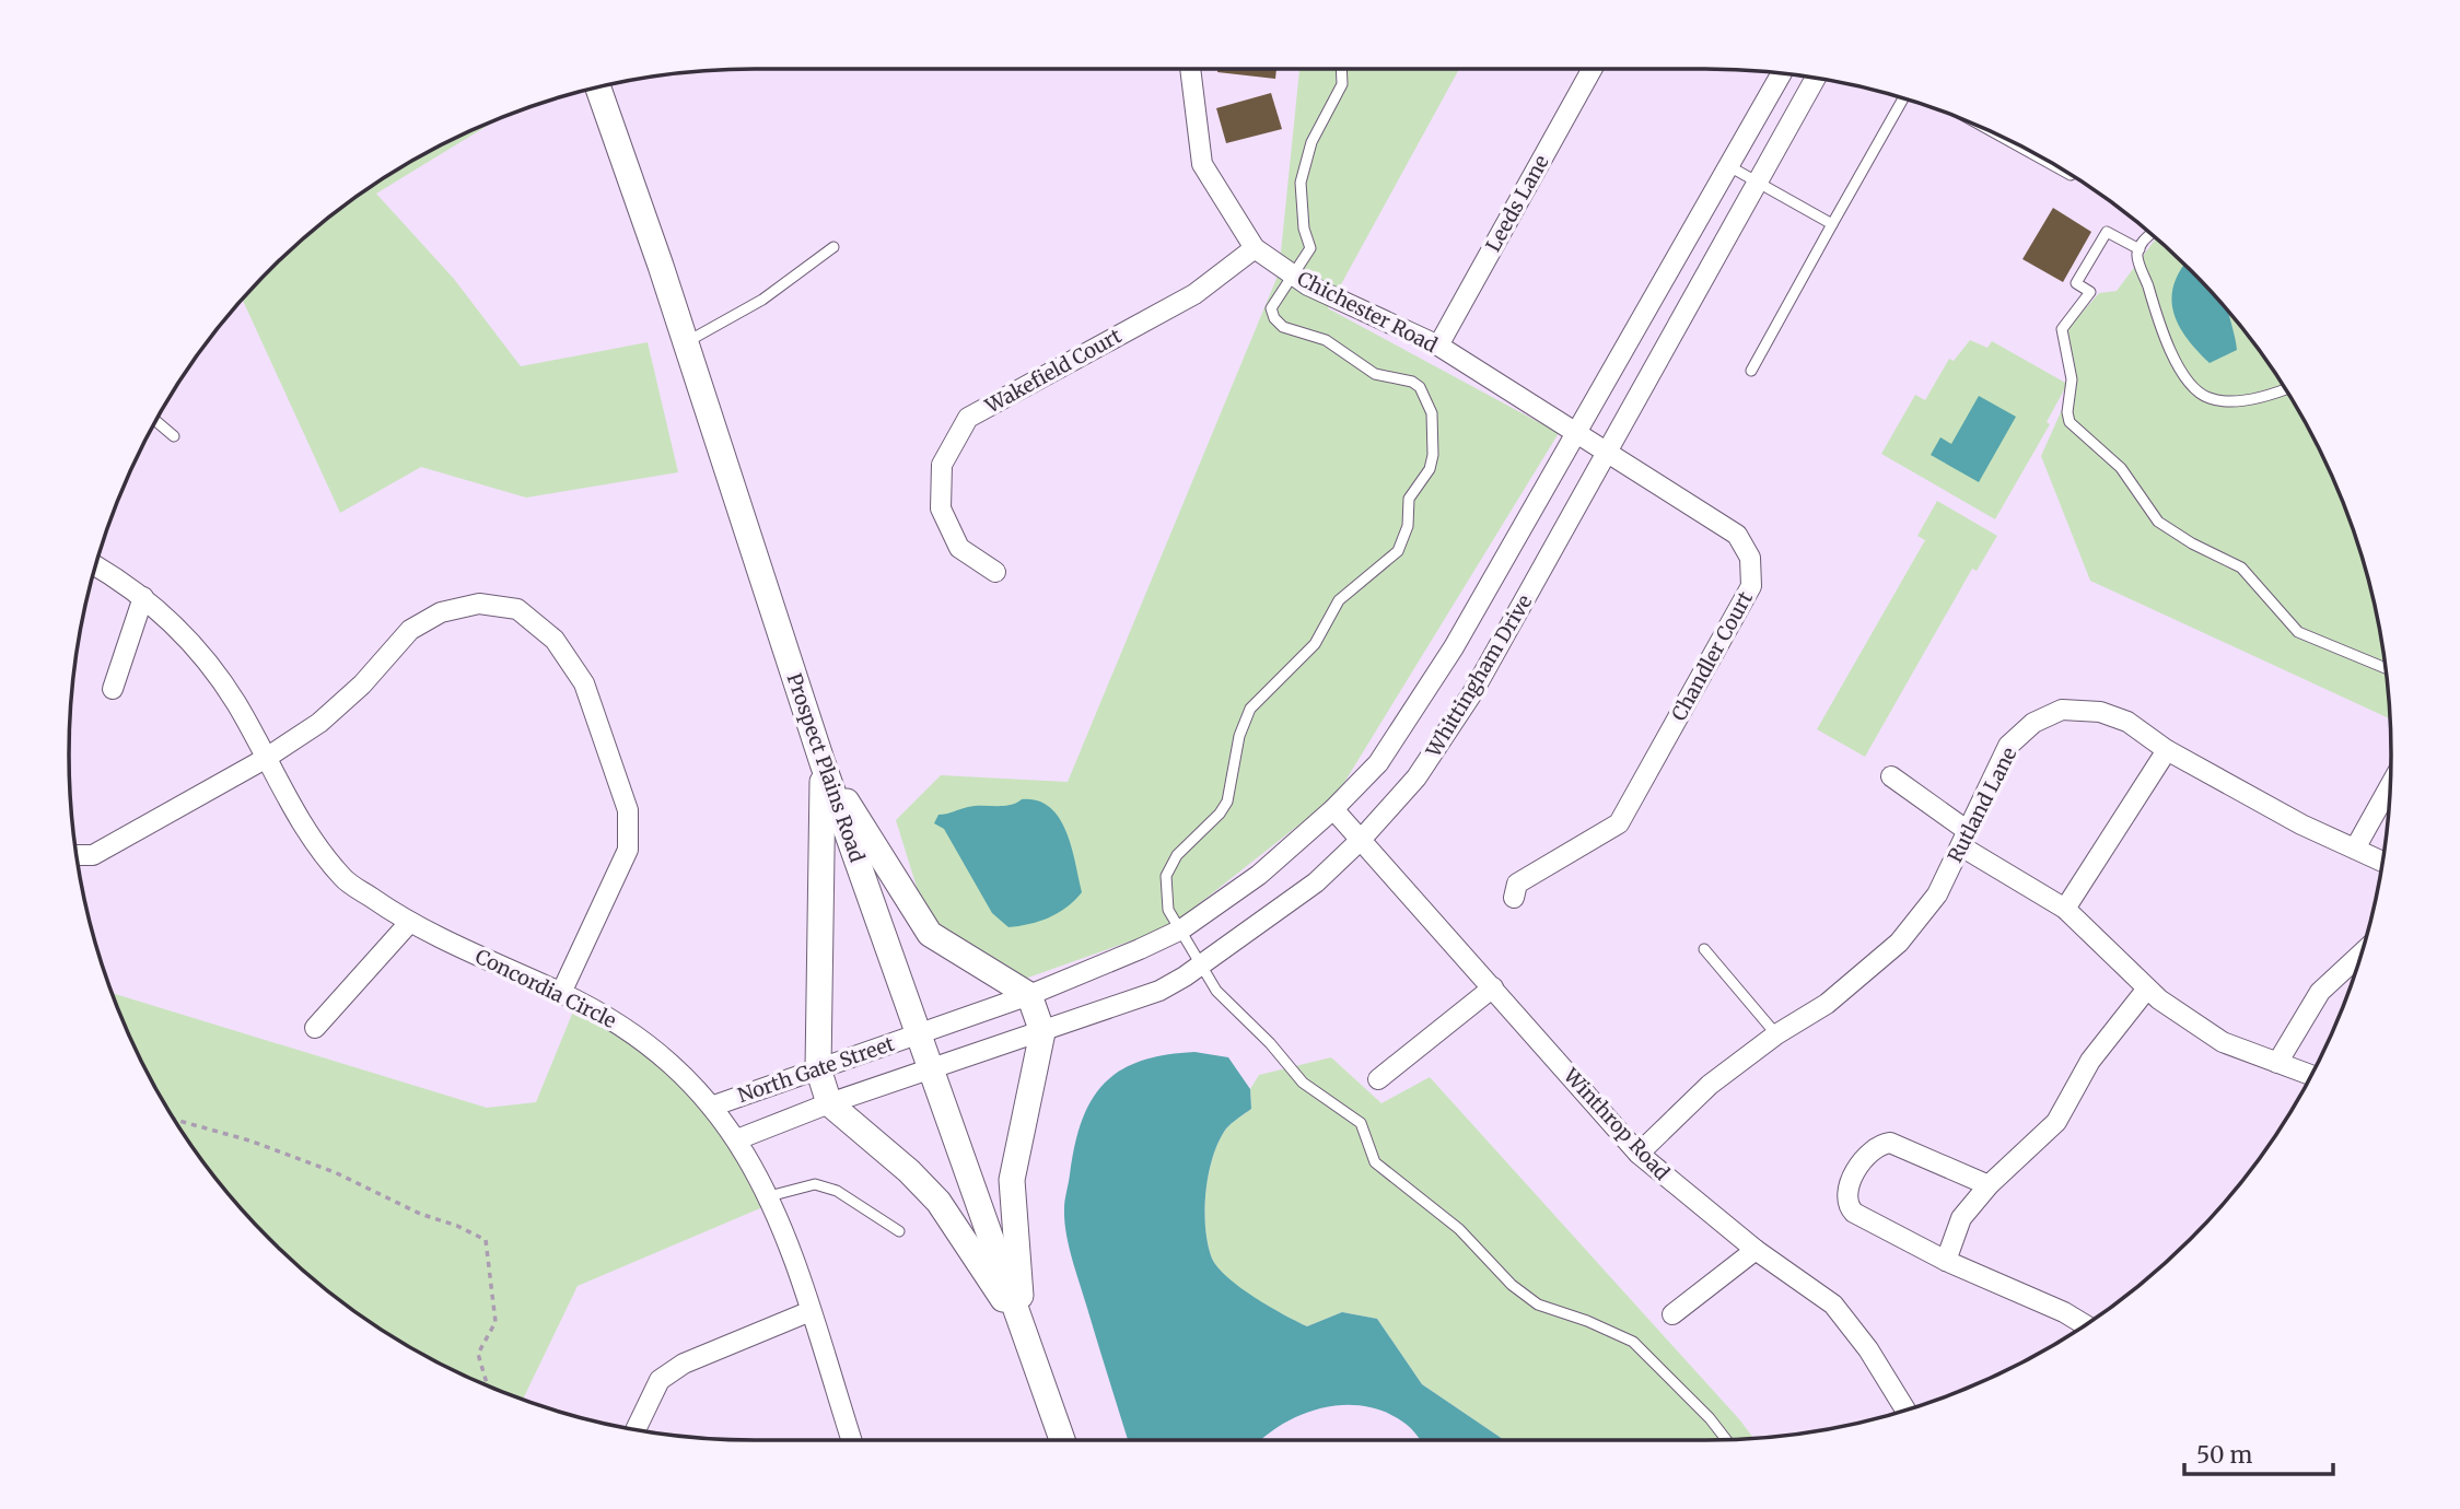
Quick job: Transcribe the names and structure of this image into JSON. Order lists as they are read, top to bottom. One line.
{"streets":{"street":["Leeds Lane","Chichester Road","Wakefield Court","Chandler Court","Whittingham Drive","Prospect Plains Road","Rutland Lane","Concordia Circle","North Gate Street","Winthrop Road"]},"crossings":[["Leeds Lane","Chichester Road"],["Chichester Road","Wakefield Court"],["Chichester Road","Chandler Court"],["Chichester Road","Whittingham Drive"],["Chandler Court","Whittingham Drive"],["Whittingham Drive","Prospect Plains Road"],["Whittingham Drive","North Gate Street"],["Whittingham Drive","Winthrop Road"],["Prospect Plains Road","North Gate Street"],["Rutland Lane","Winthrop Road"],["Concordia Circle","North Gate Street"]],"scale_bar":"50 m"}
